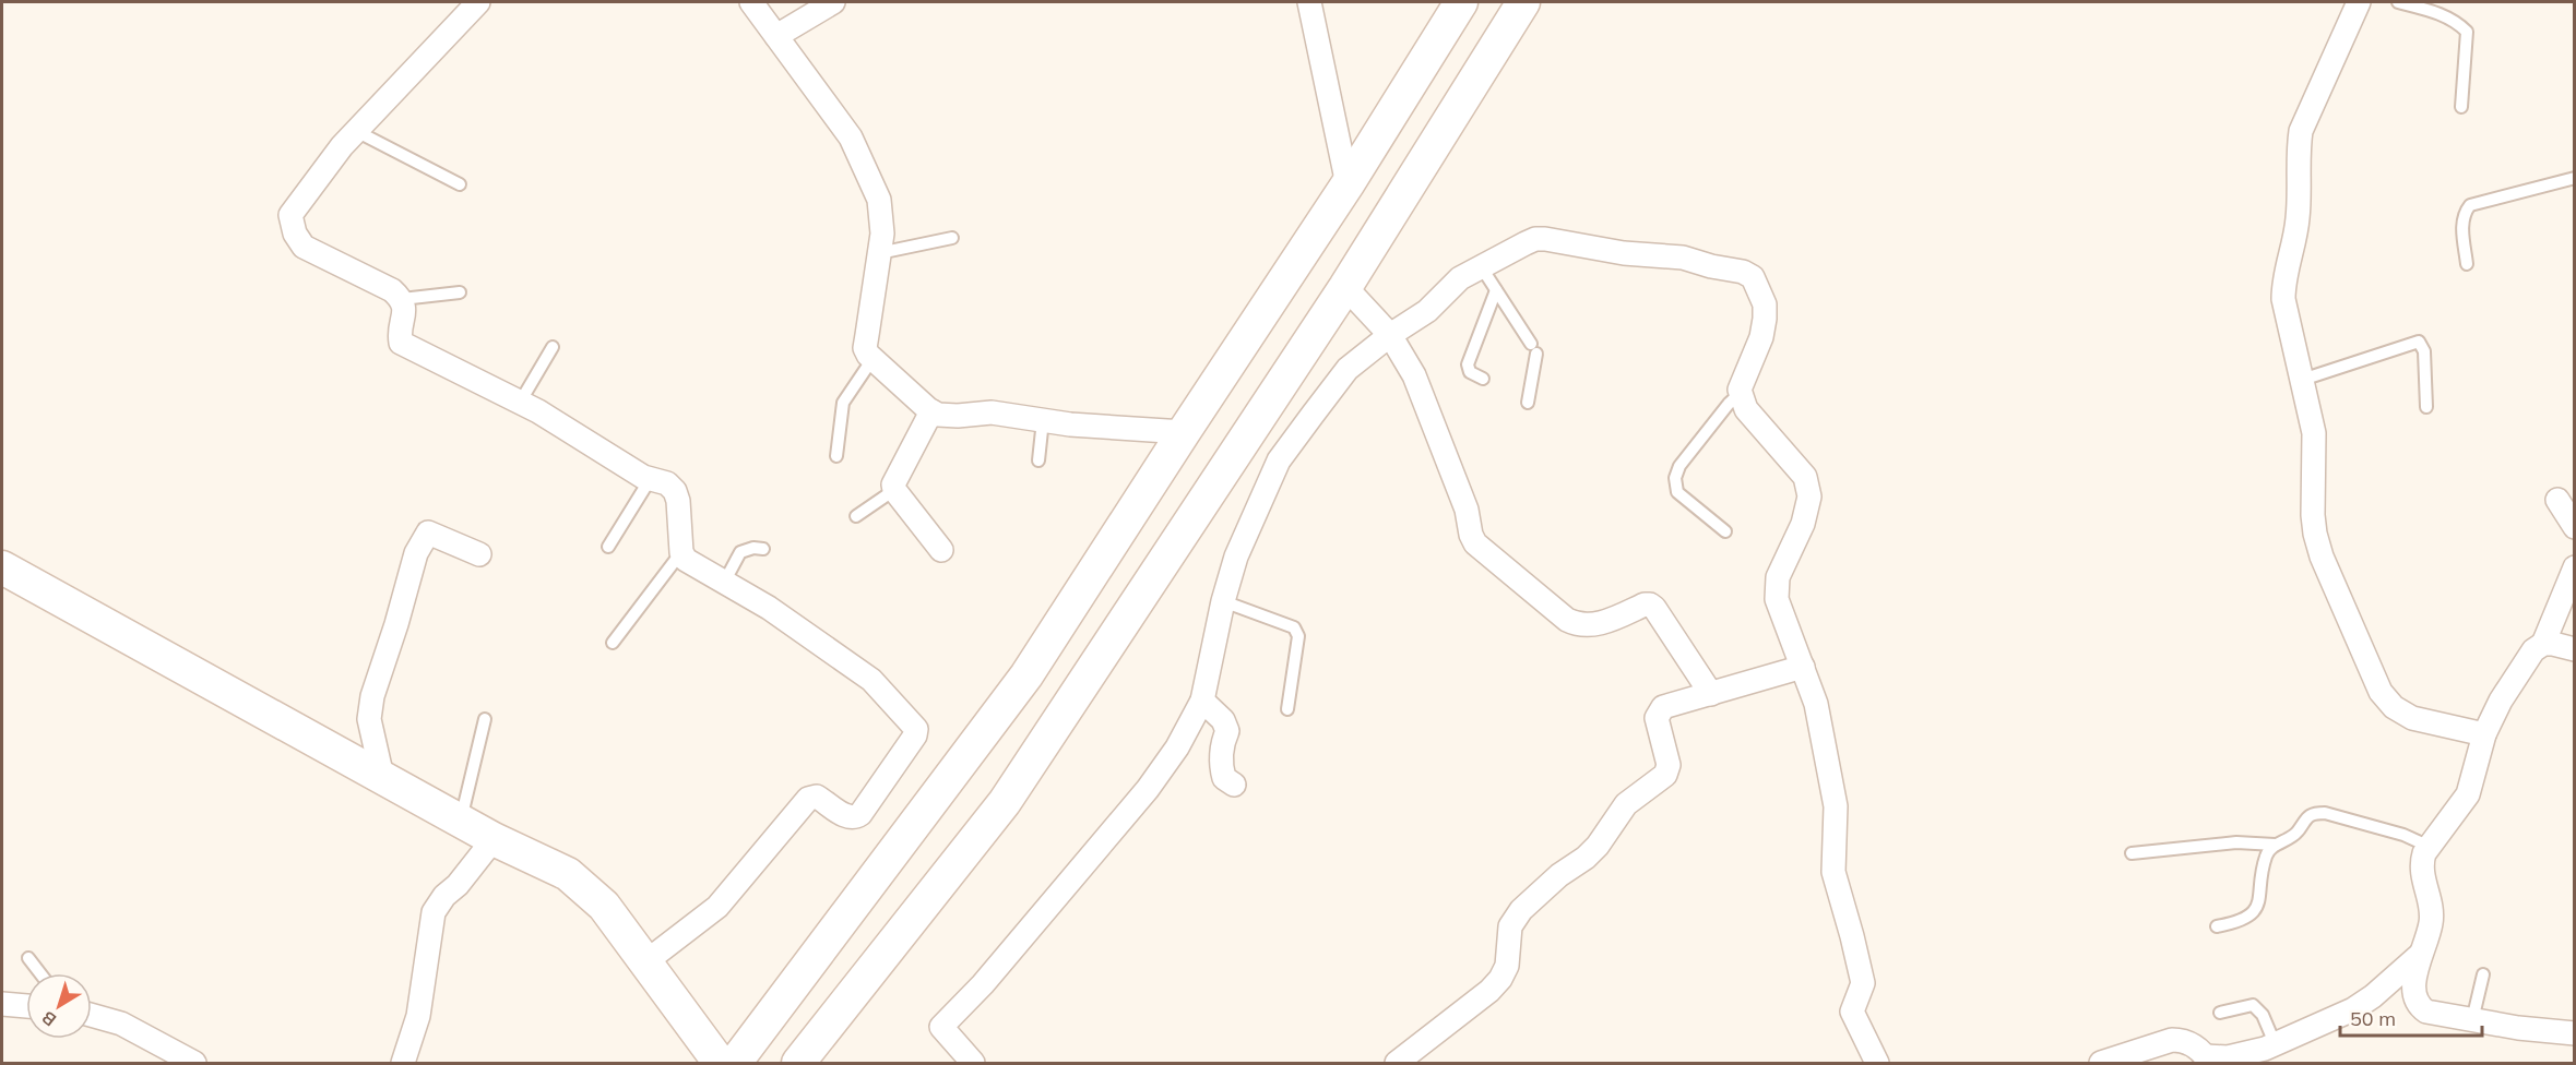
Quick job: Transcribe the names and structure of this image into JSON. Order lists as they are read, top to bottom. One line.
{"scale_bar":"50 m","north":"bottom left"}
